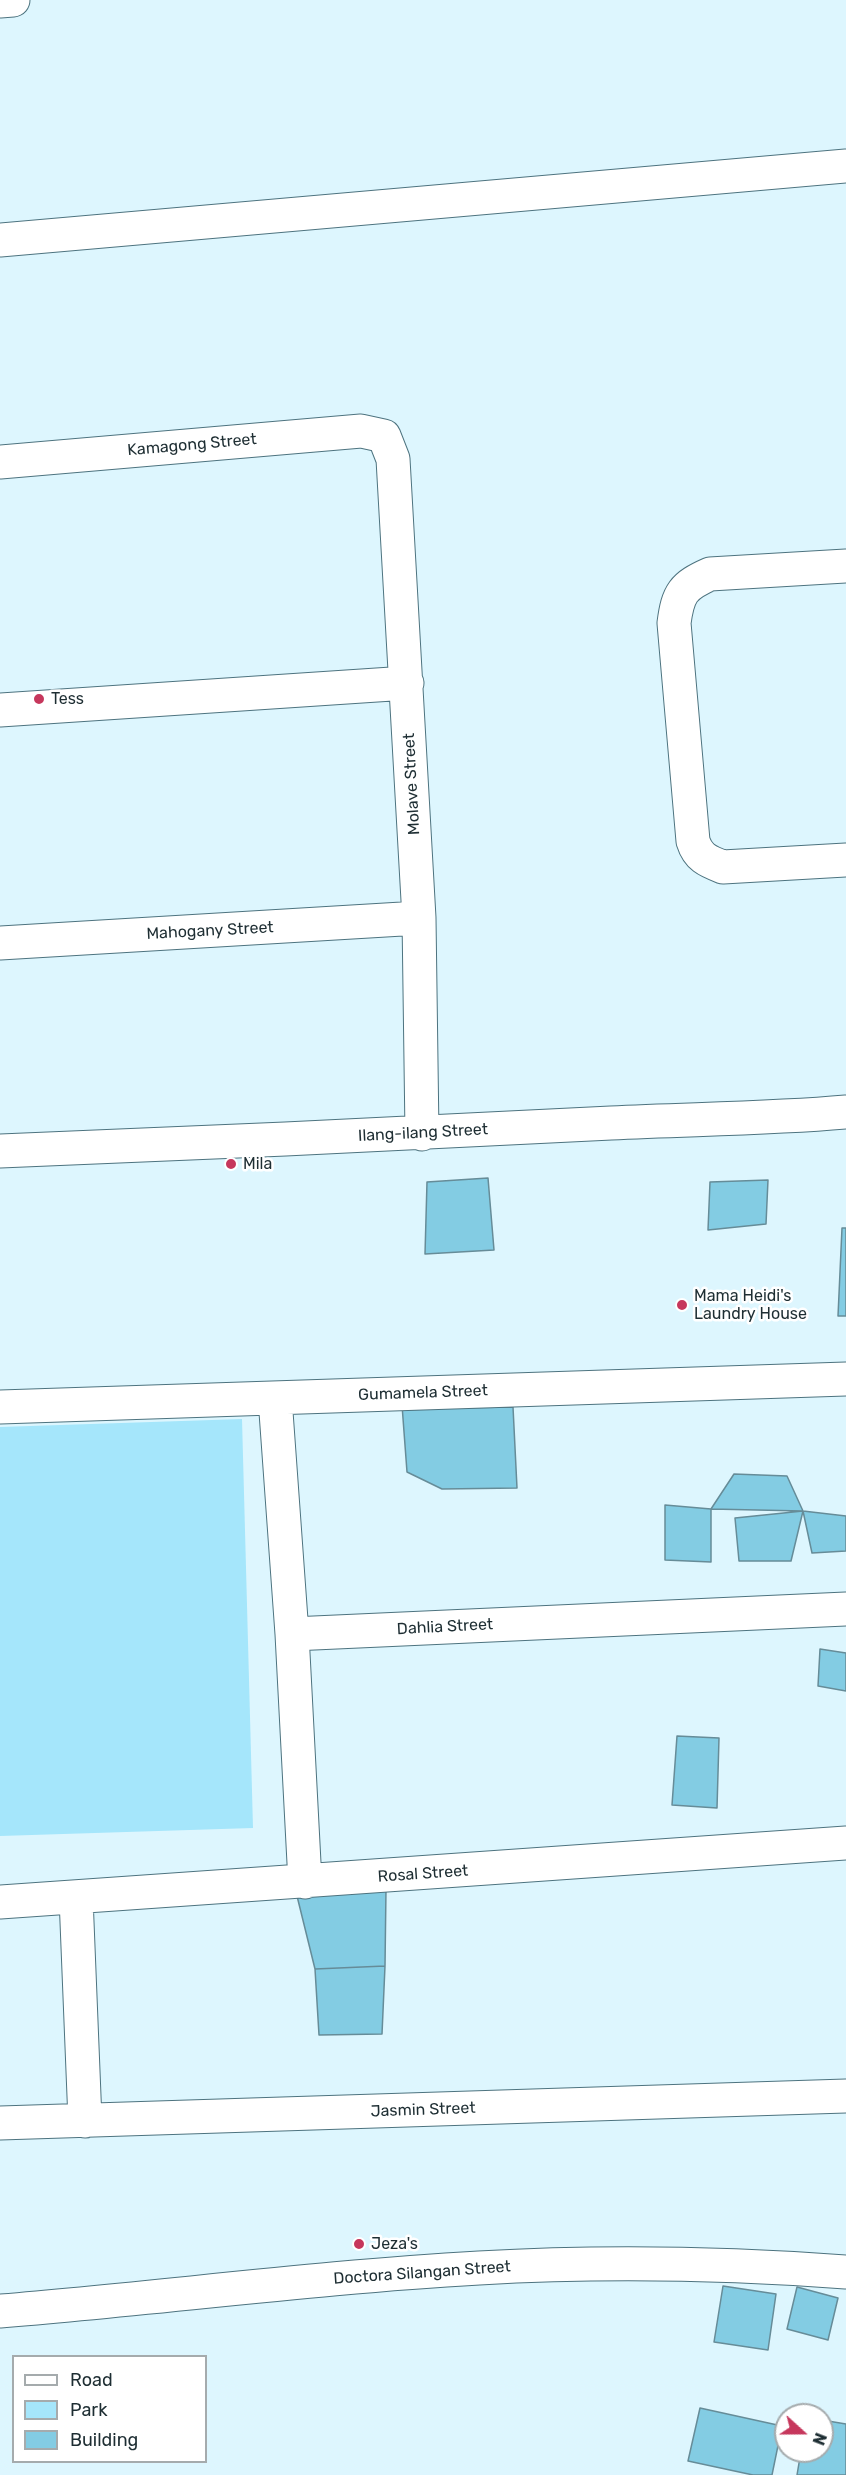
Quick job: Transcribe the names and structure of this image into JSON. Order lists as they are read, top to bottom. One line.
{"streets":{"street":["Kamagong Street","Molave Street","Mahogany Street","Ilang-ilang Street","Gumamela Street","Dahlia Street","Rosal Street","Jasmin Street","Doctora Silangan Street"]},"crossings":[["Kamagong Street","Molave Street"],["Molave Street","Mahogany Street"],["Molave Street","Ilang-ilang Street"]],"places":["Tess","Mila","Mama Heidi's Laundry House","Jeza's"],"legend":["Road","Park","Building"],"north":"right"}
